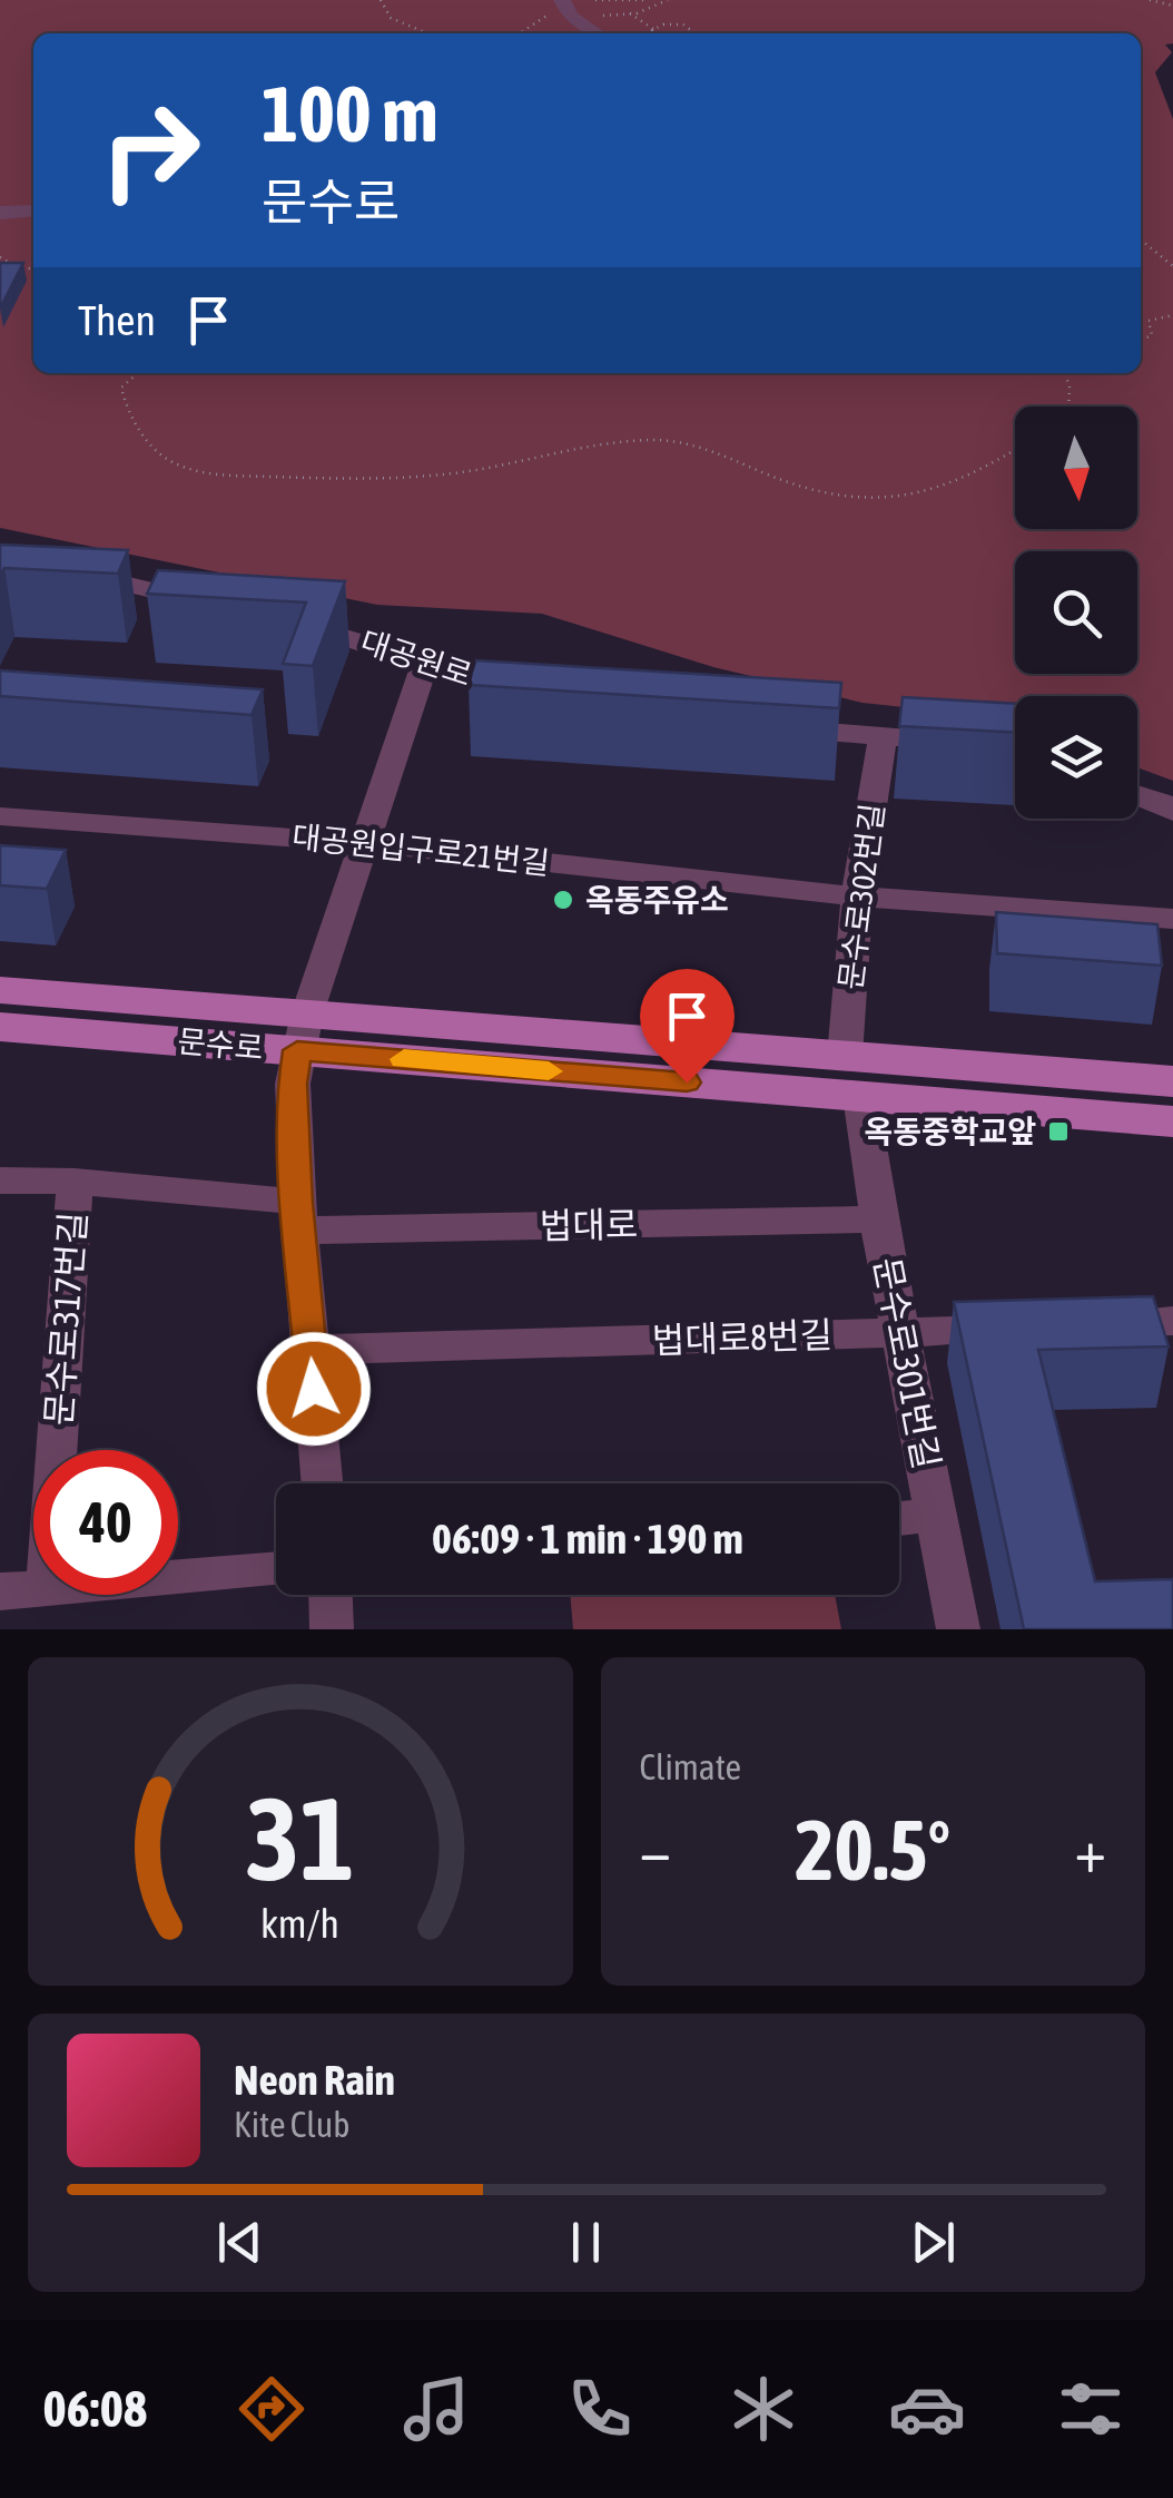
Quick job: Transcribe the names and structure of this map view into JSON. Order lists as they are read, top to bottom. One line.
{"streets":{"main road":["문수로"],"street":["대공원로","대공원입구로21번길","문수로302번길","법대로","문수로317번길","법대로8번길","문수로301번길"]},"crossings":[["대공원입구로21번길","문수로302번길"],["문수로302번길","문수로"],["문수로302번길","문수로301번길"],["문수로","문수로301번길"],["법대로","문수로317번길"],["법대로","문수로301번길"],["법대로8번길","문수로301번길"]],"places":{"other":["옥동주유소"],"transit":["옥동중학교앞"]},"north":"bottom","page":{"turn":["100 m","문수로"],"then":"Then","limit":"40","trip":"06:09 · 1 min · 190 m","tile":"Climate","heat":["−","20.5°","+"],"song":["Neon Rain","Kite Club"],"tabs":"06:08","gauge":["31","km/h"]}}
